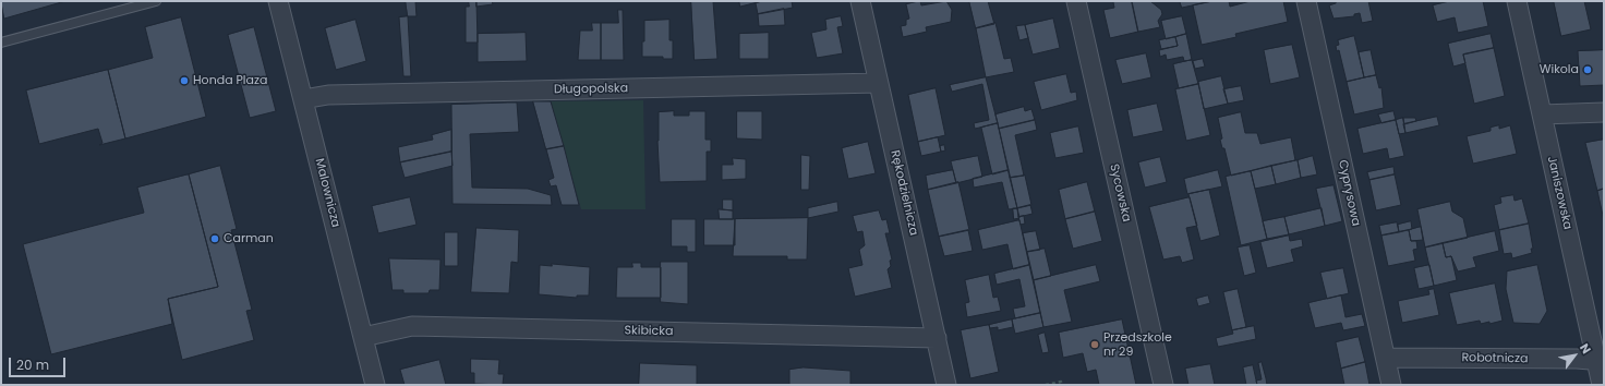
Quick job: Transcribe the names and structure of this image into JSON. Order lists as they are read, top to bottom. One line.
{"streets":{"street":["Długopolska","Malownicza","Rękodzielnicza","Sycowska","Cyprysowa","Janiszowska","Skibicka","Robotnicza"]},"crossings":[["Długopolska","Malownicza"],["Długopolska","Rękodzielnicza"],["Malownicza","Skibicka"],["Rękodzielnicza","Skibicka"],["Cyprysowa","Robotnicza"],["Janiszowska","Robotnicza"]],"places":["Wikola","Honda Plaza","Carman","Przedszkole nr 29"],"scale_bar":"20 m","north":"top right"}
